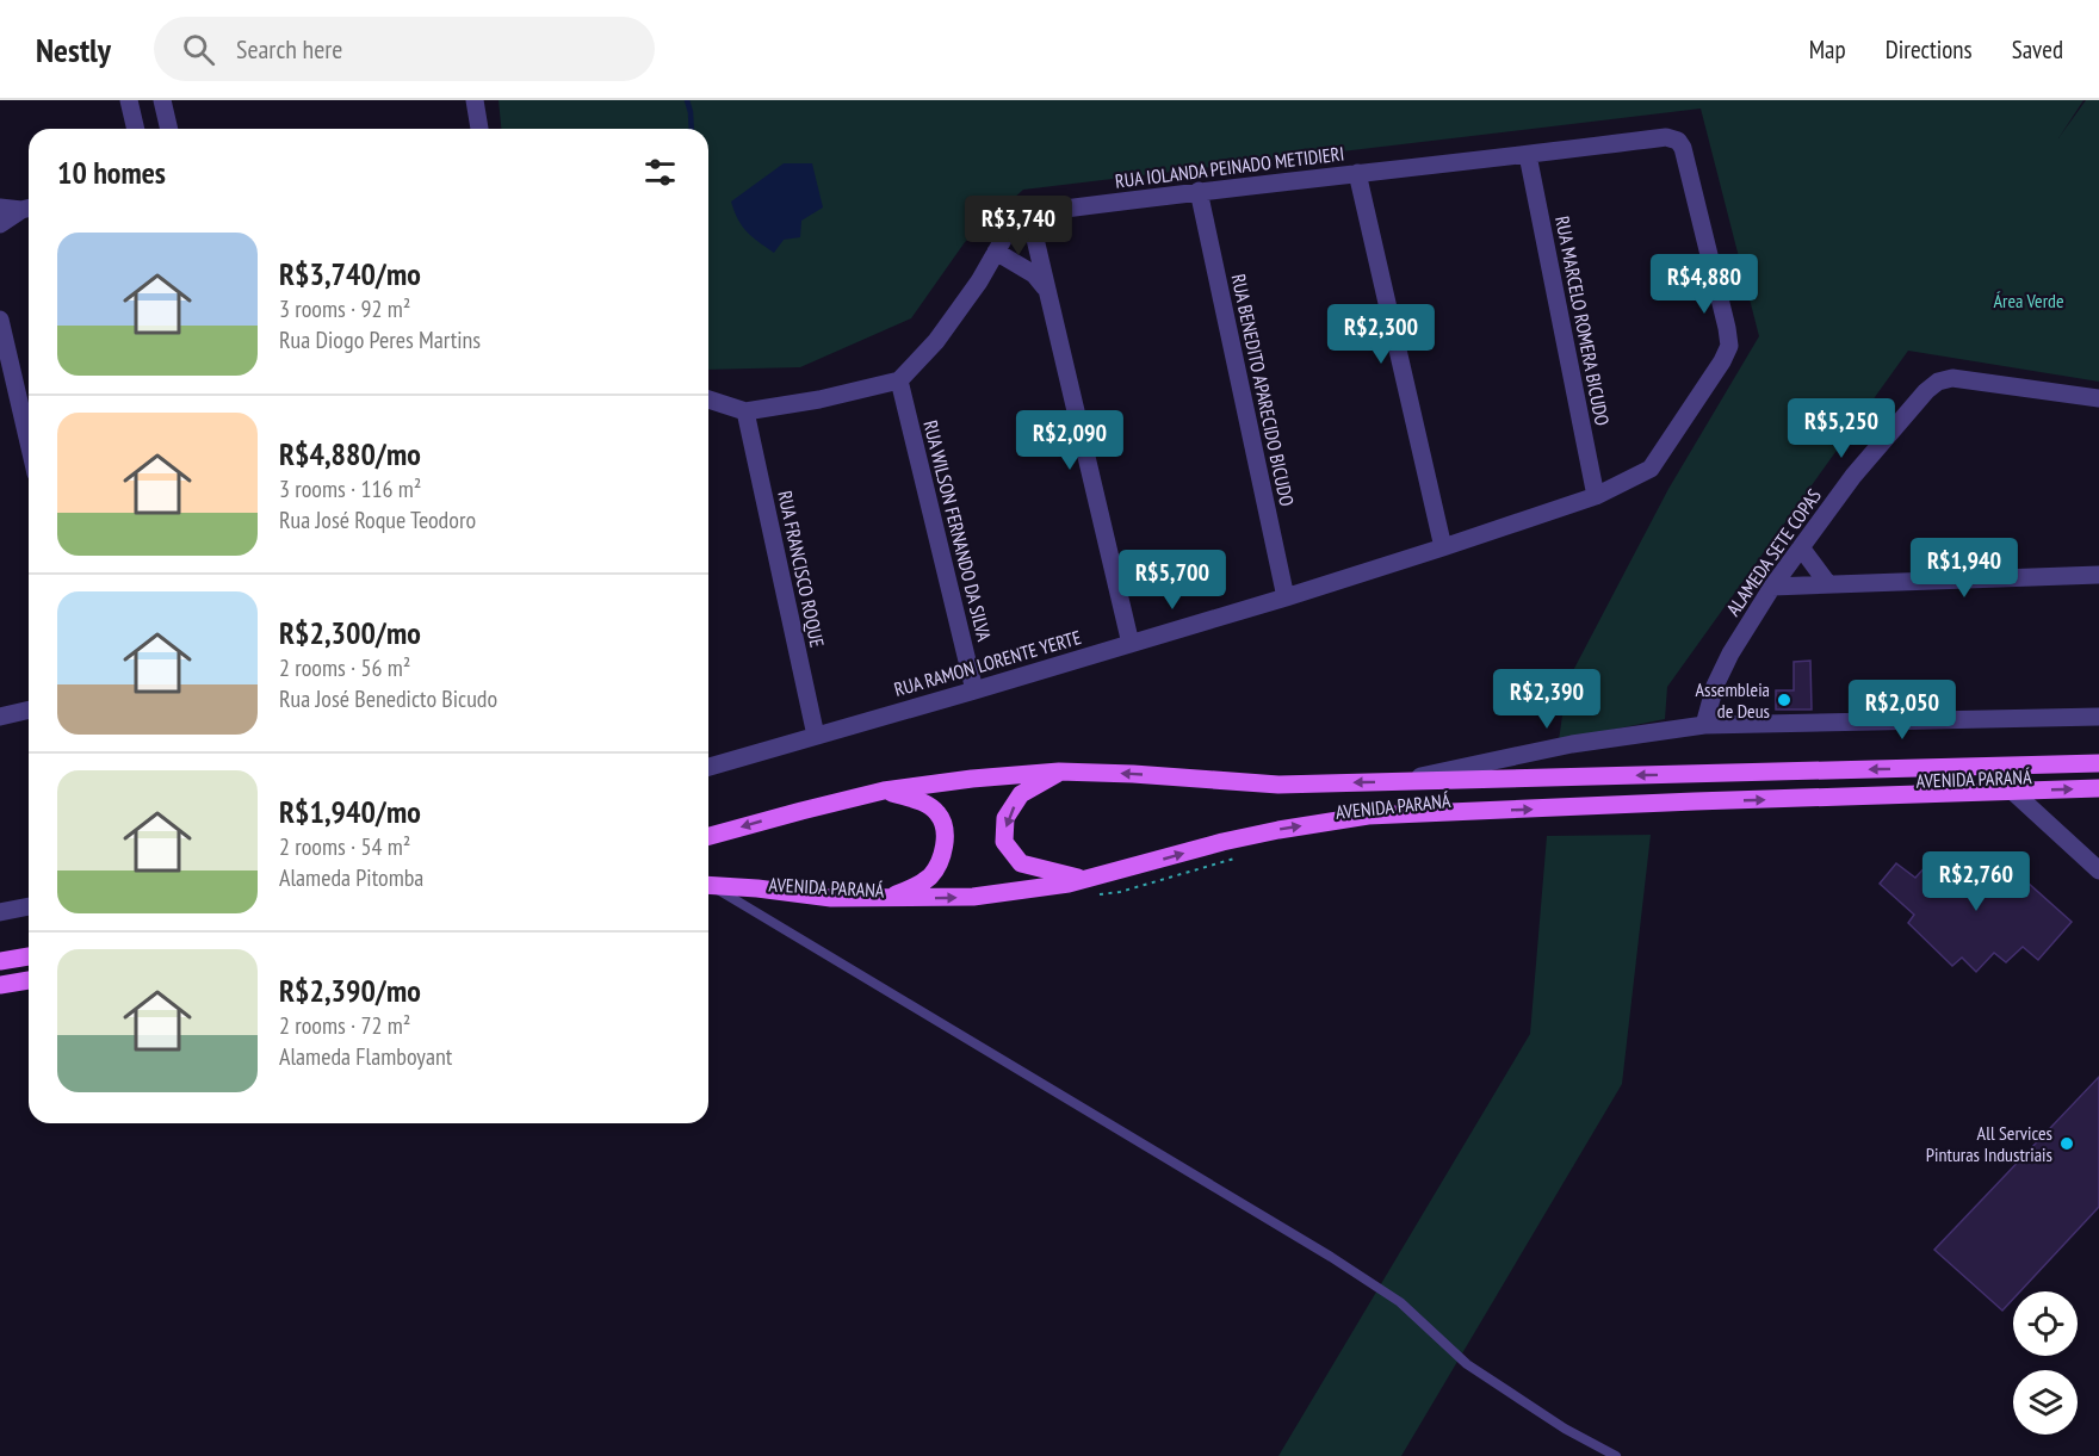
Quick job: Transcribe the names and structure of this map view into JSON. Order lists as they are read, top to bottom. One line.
{"streets":{"main road":["AVENIDA PARANÁ"],"street":["RUA IOLANDA PEINADO METIDIERI","RUA MARCELO ROMERA BICUDO","RUA BENEDITO APARECIDO BICUDO","RUA WILSON FERNANDO DA SILVA","ALAMEDA SETE COPAS","RUA FRANCISCO ROQUE","RUA RAMON LORENTE YERTE"]},"crossings":[["RUA IOLANDA PEINADO METIDIERI","RUA MARCELO ROMERA BICUDO"],["RUA IOLANDA PEINADO METIDIERI","RUA BENEDITO APARECIDO BICUDO"],["RUA IOLANDA PEINADO METIDIERI","RUA RAMON LORENTE YERTE"],["RUA MARCELO ROMERA BICUDO","RUA RAMON LORENTE YERTE"],["RUA BENEDITO APARECIDO BICUDO","RUA RAMON LORENTE YERTE"],["RUA WILSON FERNANDO DA SILVA","RUA RAMON LORENTE YERTE"],["RUA FRANCISCO ROQUE","RUA RAMON LORENTE YERTE"]],"parks":["Área Verde"],"places":["Assembleia de Deus","All Services Pinturas Industriais"],"page":{"header":"Nestly","search":"Search here","nav":["Map","Directions","Saved"],"heading":"10 homes","price":["R$3,740","R$4,880","R$2,300","R$5,250","R$2,090","R$1,940","R$5,700","R$2,390","R$2,050","R$2,760"],"list":[{"name":"R$3,740/mo","note":"3 rooms · 92 m² · Rua Diogo Peres Martins"},{"name":"R$4,880/mo","note":"3 rooms · 116 m² · Rua José Roque Teodoro"},{"name":"R$2,300/mo","note":"2 rooms · 56 m² · Rua José Benedicto Bicudo"},{"name":"R$1,940/mo","note":"2 rooms · 54 m² · Alameda Pitomba"},{"name":"R$2,390/mo","note":"2 rooms · 72 m² · Alameda Flamboyant"}]}}
